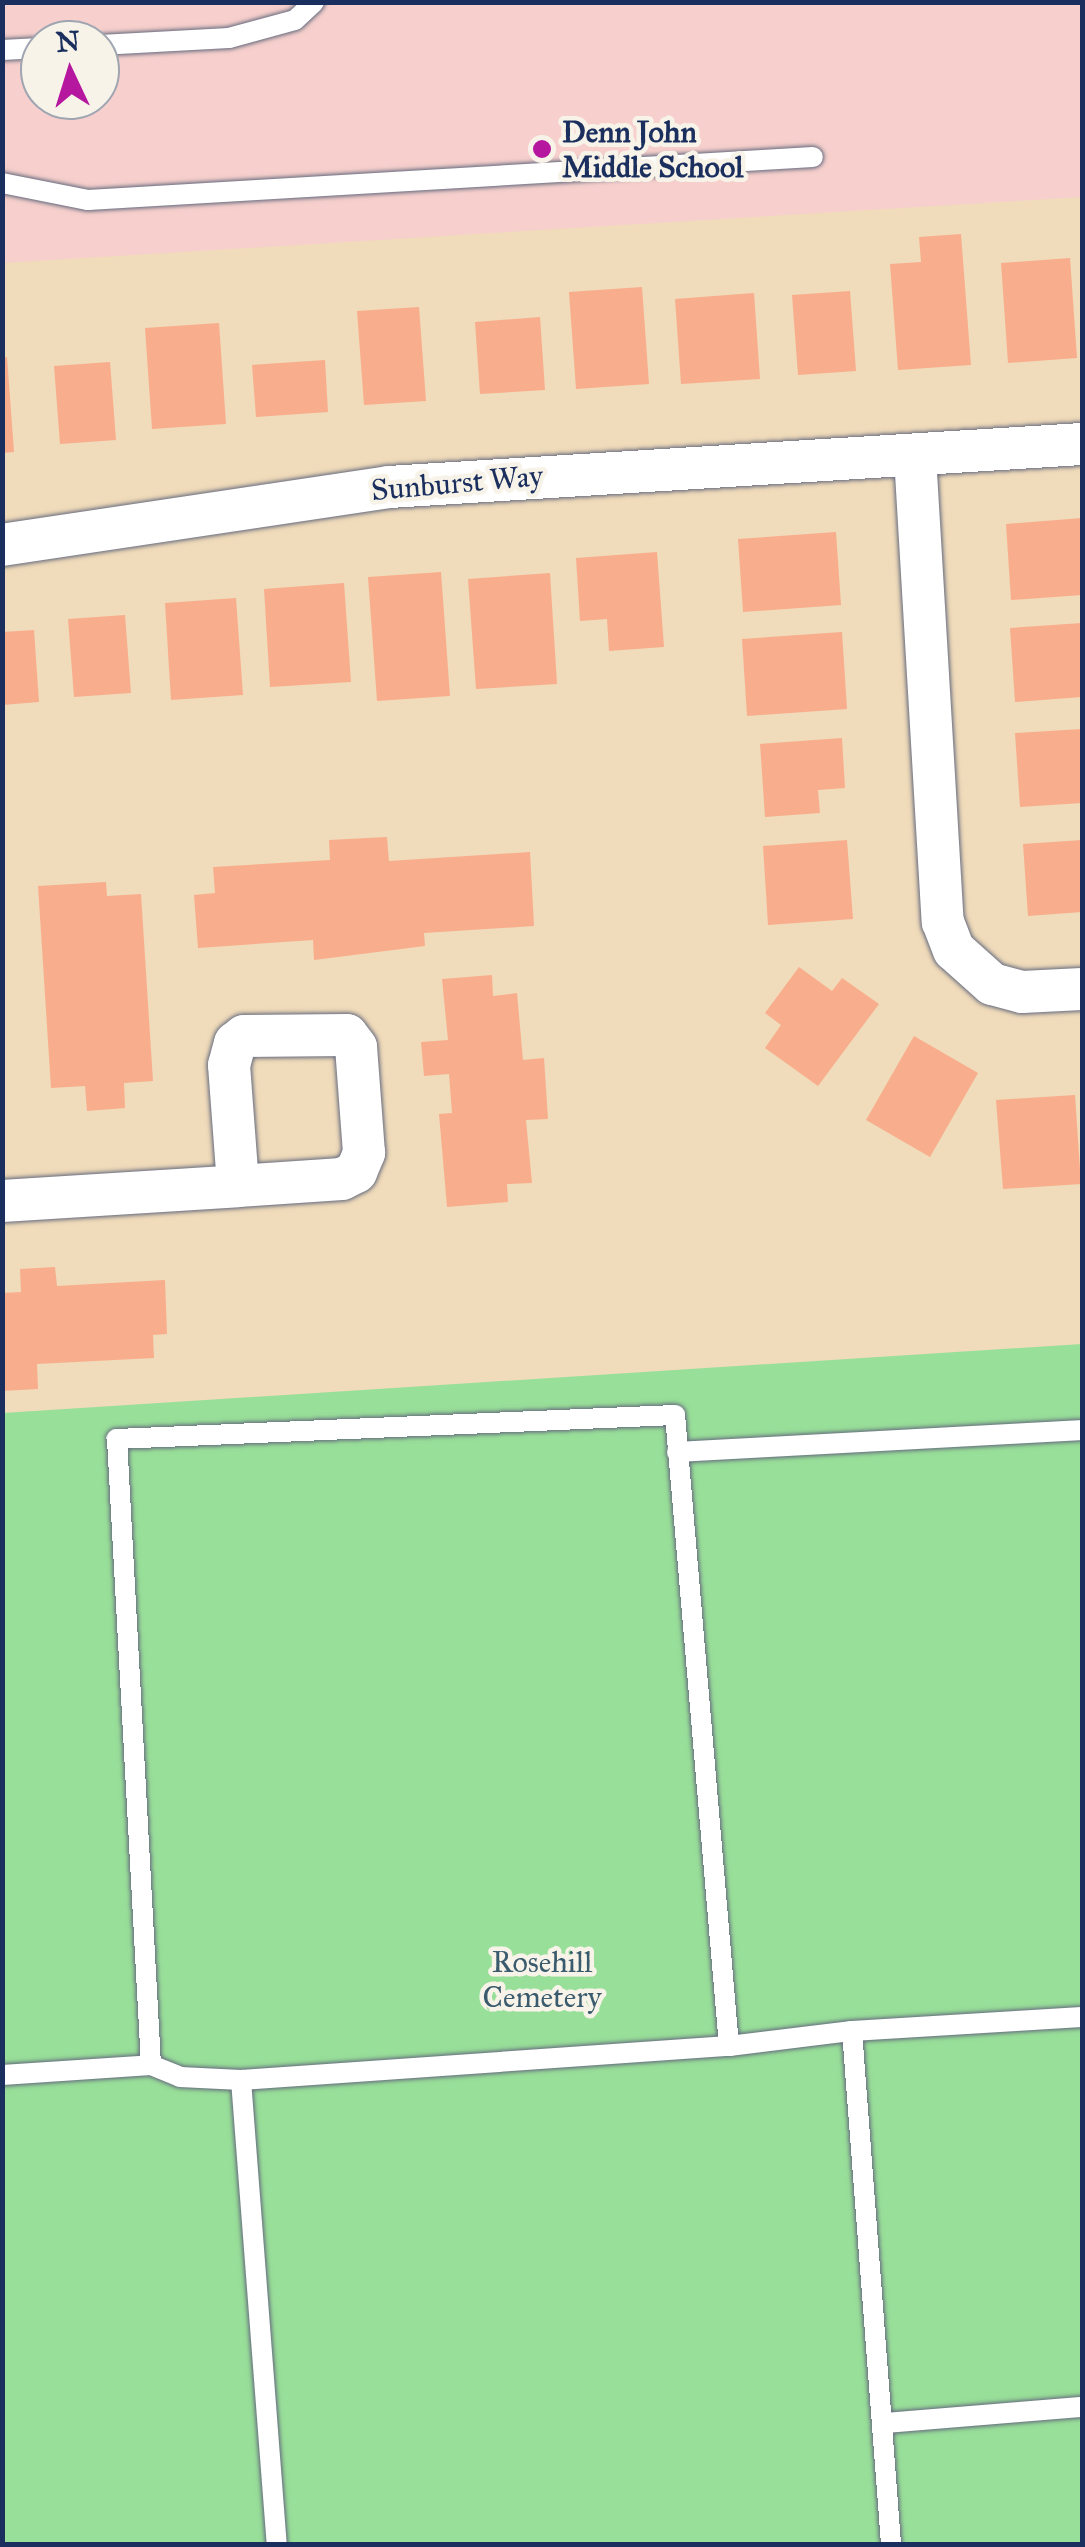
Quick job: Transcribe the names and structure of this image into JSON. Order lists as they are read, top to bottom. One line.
{"streets":{"street":["Sunburst Way"]},"parks":["Rosehill Cemetery"],"places":["Denn John Middle School"],"north":"top"}
